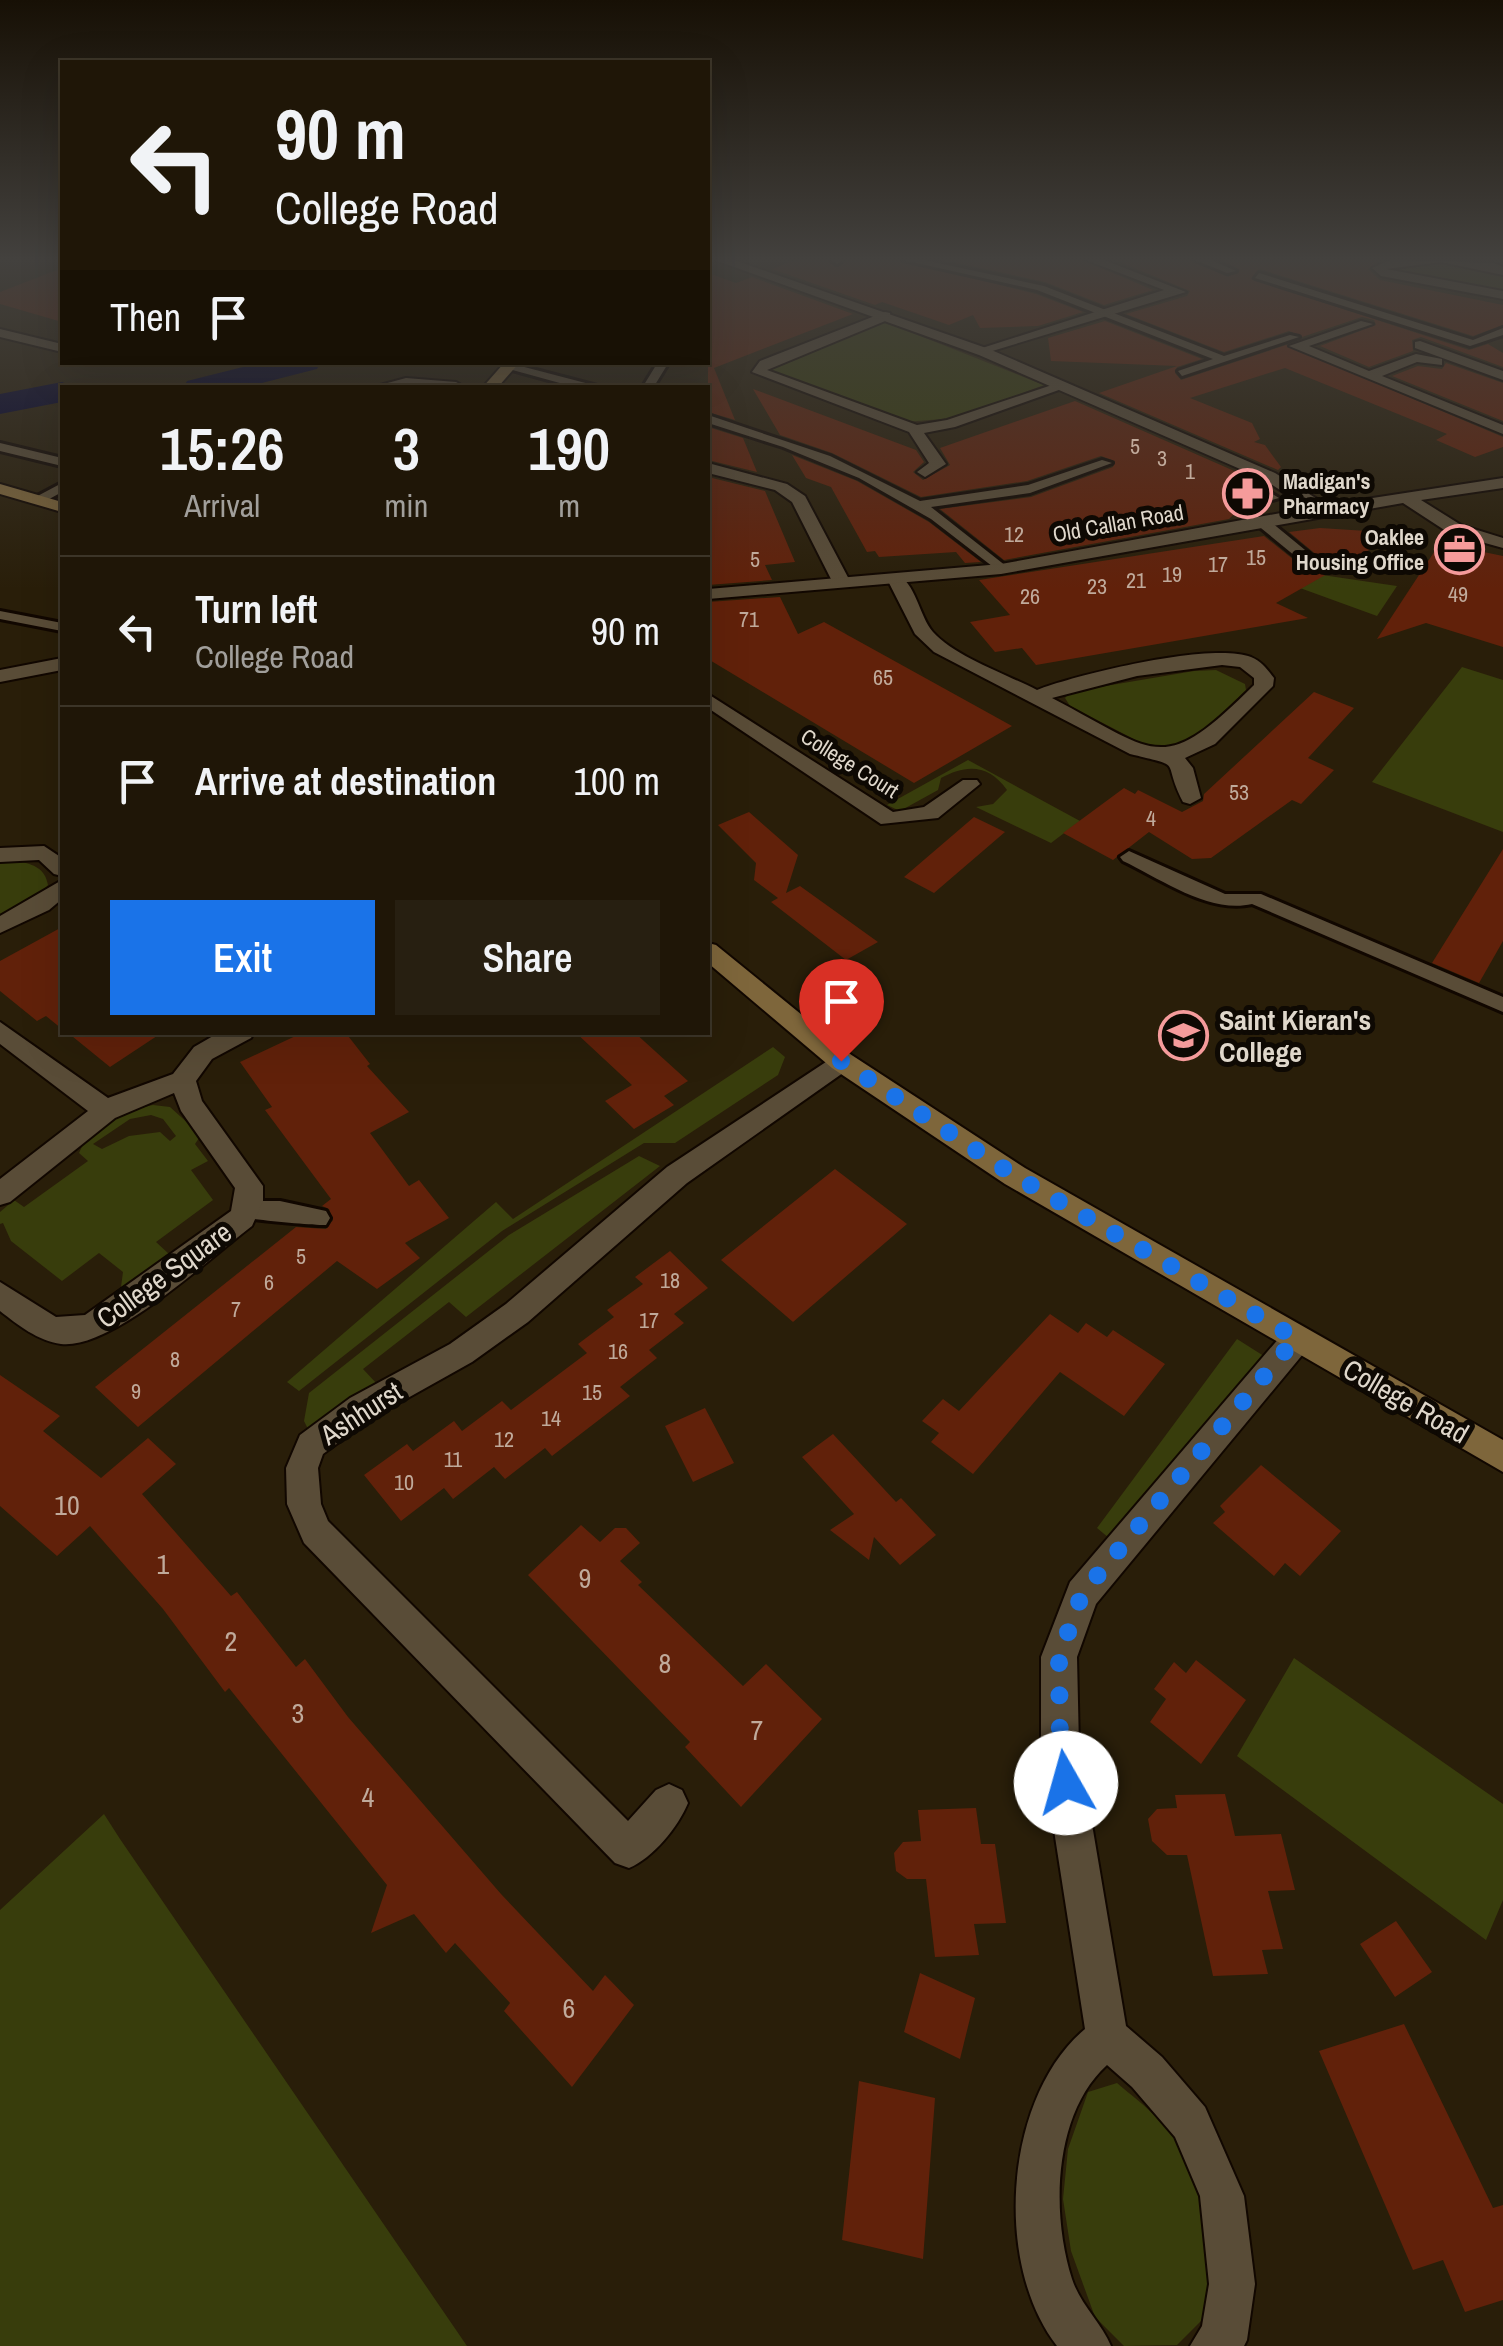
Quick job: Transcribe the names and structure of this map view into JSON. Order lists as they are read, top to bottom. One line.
{"streets":{"main road":["College Road"],"street":["Old Callan Road","College Court","College Square","Ashhurst"]},"crossings":[["College Road","Ashhurst"]],"places":{"pharmacy":["Madigan's Pharmacy"],"office":["Oaklee Housing Office"],"school or university":["Saint Kieran's College"]},"house_numbers":["5","3","1","12","15","5","17","19","21","23","49","26","71","65","53","4","5","18","6","7","17","16","8","9","15","14","12","11","10","10","1","9","2","8","3","7","4","6"],"page":{"turn":["90 m","College Road"],"then":"Then","eta":["15:26","Arrival","3","min","190","m"],"list":[{"name":"Turn left","note":"College Road","value":"90 m"},{"name":"Arrive at destination","value":"100 m"}],"buttons":["Exit","Share"]}}
